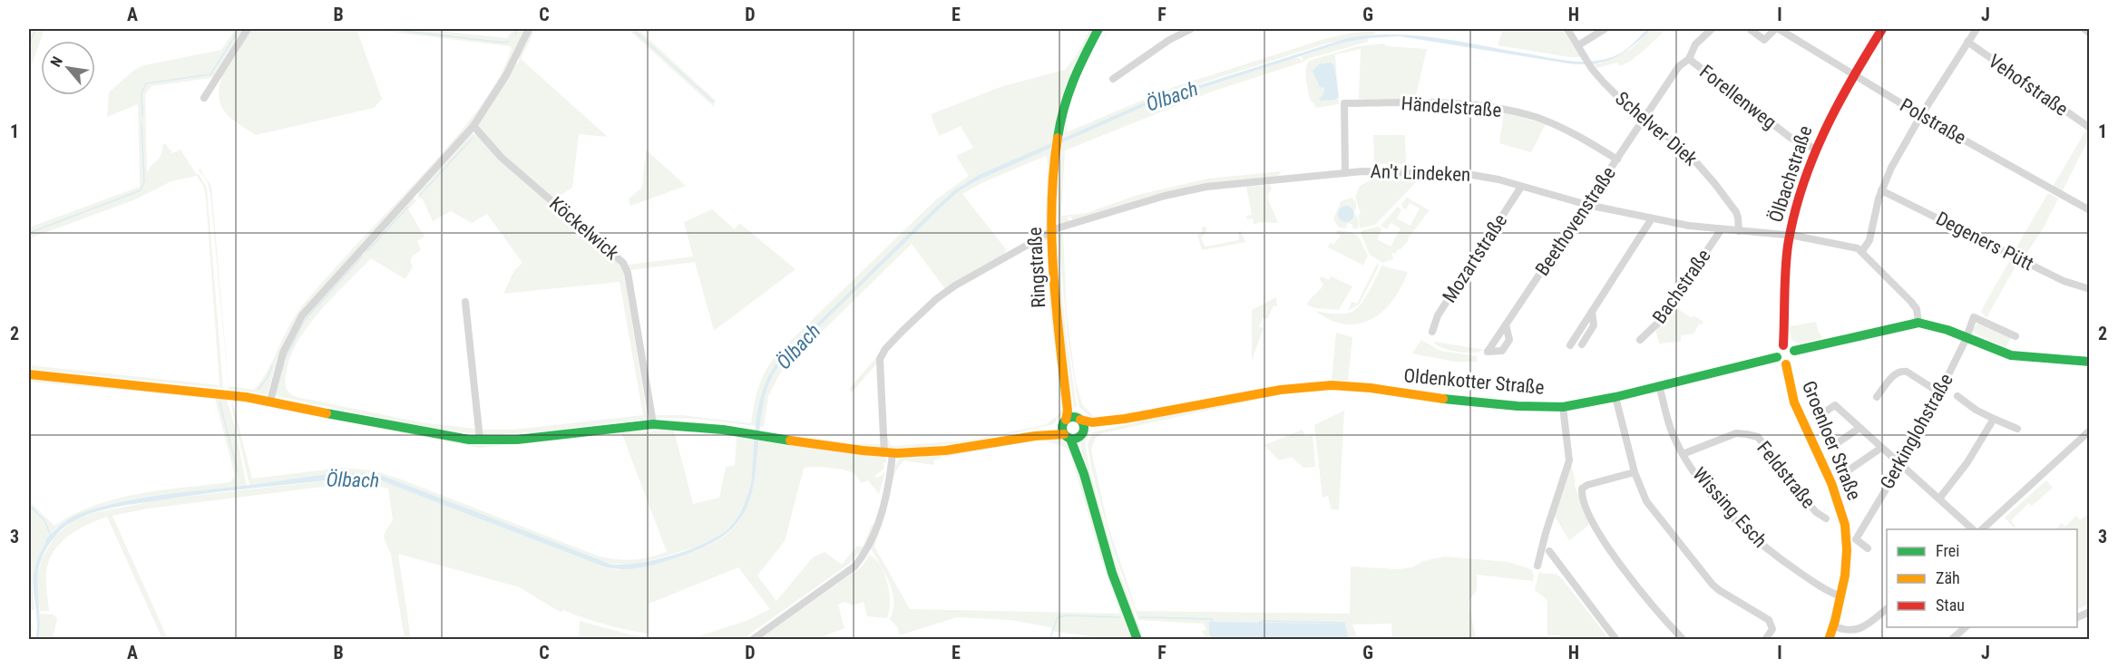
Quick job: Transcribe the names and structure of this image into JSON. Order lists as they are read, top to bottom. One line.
{"streets":{"street":["Vehofstraße","Forellenweg","Händelstraße","Polstraße","Schelver Diek","An't Lindeken","Ölbachstraße","Beethovenstraße","Köckelwick","Degeners Pütt","Mozartstraße","Ringstraße","Bachstraße","Oldenkotter Straße","Gerkinglohstraße","Groenloer Straße","Feldstraße","Wissing Esch"]},"crossings":[["Forellenweg","Ölbachstraße"],["Forellenweg","Beethovenstraße"],["Händelstraße","An't Lindeken"],["Händelstraße","Beethovenstraße"],["Polstraße","Ölbachstraße"],["Schelver Diek","An't Lindeken"],["Schelver Diek","Beethovenstraße"],["An't Lindeken","Ölbachstraße"],["An't Lindeken","Beethovenstraße"],["An't Lindeken","Mozartstraße"],["An't Lindeken","Ringstraße"],["An't Lindeken","Bachstraße"],["Ölbachstraße","Oldenkotter Straße"],["Ölbachstraße","Groenloer Straße"],["Oldenkotter Straße","Groenloer Straße"],["Oldenkotter Straße","Wissing Esch"],["Groenloer Straße","Wissing Esch"],["Feldstraße","Wissing Esch"]],"water":["Ölbach"],"legend":["Frei","Zäh","Stau"],"north":"top left","grid":{"columns":["A","B","C","D","E","F","G","H","I","J"],"rows":["1","2","3"]}}
